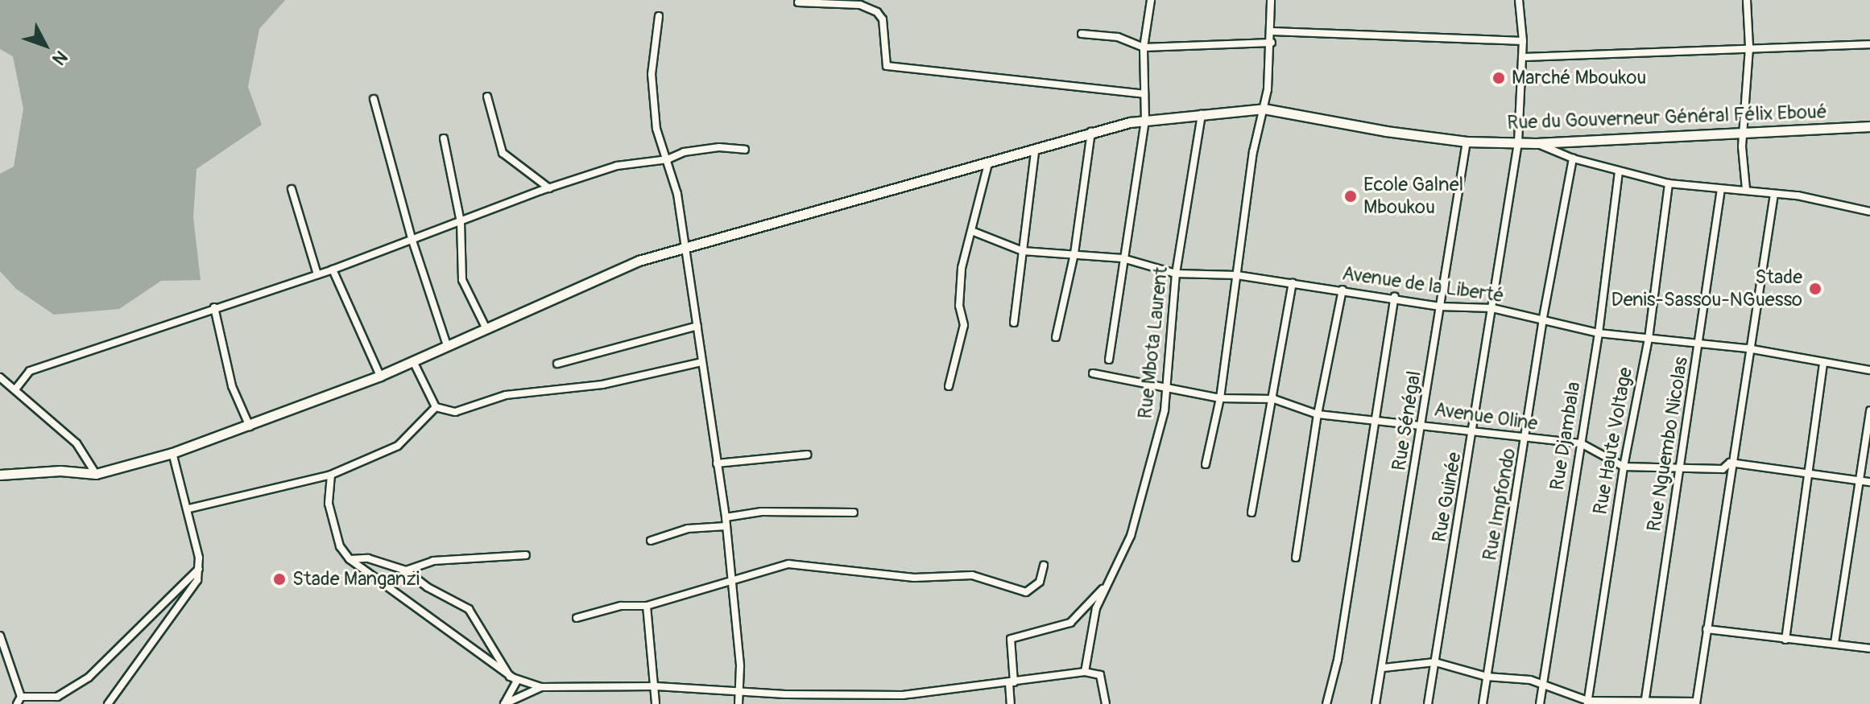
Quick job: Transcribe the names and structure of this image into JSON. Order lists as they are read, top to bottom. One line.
{"streets":{"main road":["Rue du Gouverneur Général Félix Eboué"],"street":["Avenue de la Liberté","Rue Mbota Laurent","Avenue Oline","Rue Sénégal","Rue Djambala","Rue Haute Voltage","Rue Nguembo Nicolas","Rue Guinée","Rue Impfondo"]},"crossings":[["Rue du Gouverneur Général Félix Eboué","Rue Mbota Laurent"],["Rue du Gouverneur Général Félix Eboué","Rue Sénégal"],["Rue du Gouverneur Général Félix Eboué","Rue Guinée"],["Avenue de la Liberté","Rue Mbota Laurent"],["Avenue de la Liberté","Rue Sénégal"],["Avenue de la Liberté","Rue Djambala"],["Avenue de la Liberté","Rue Haute Voltage"],["Avenue de la Liberté","Rue Nguembo Nicolas"],["Avenue de la Liberté","Rue Guinée"],["Avenue de la Liberté","Rue Impfondo"],["Rue Mbota Laurent","Avenue Oline"],["Avenue Oline","Rue Sénégal"],["Avenue Oline","Rue Djambala"],["Avenue Oline","Rue Haute Voltage"],["Avenue Oline","Rue Nguembo Nicolas"],["Avenue Oline","Rue Guinée"],["Avenue Oline","Rue Impfondo"]],"places":["Marché Mboukou","Ecole Galnel Mboukou","Stade Denis-Sassou-NGuesso","Stade Manganzi"],"north":"bottom right"}
